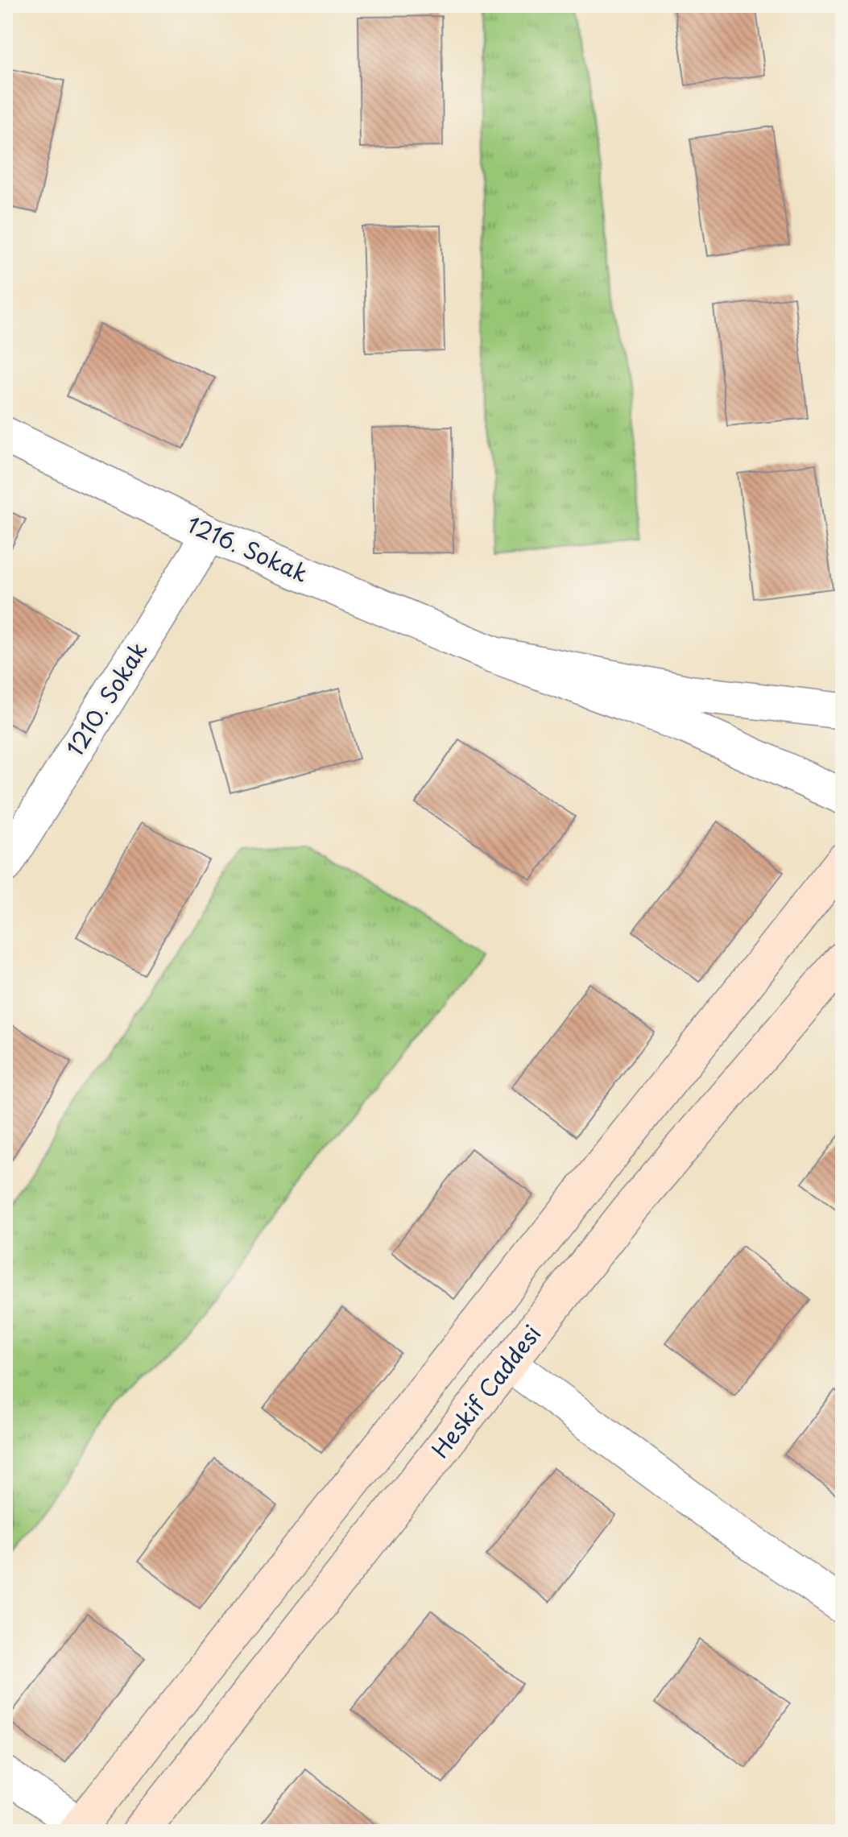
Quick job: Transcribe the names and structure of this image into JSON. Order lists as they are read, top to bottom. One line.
{"streets":{"main road":["Heskif Caddesi"],"street":["1216. Sokak","1210. Sokak"]},"crossings":[["1216. Sokak","1210. Sokak"]]}
